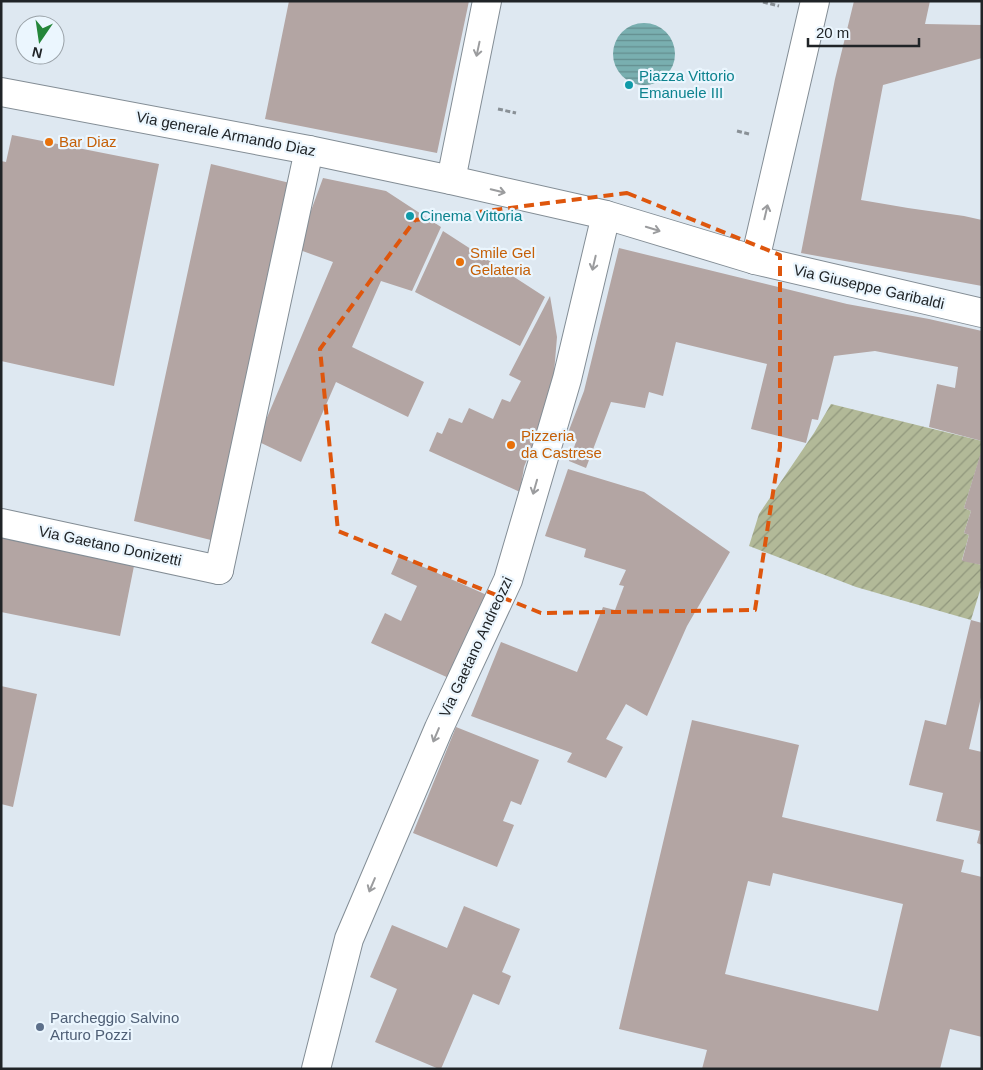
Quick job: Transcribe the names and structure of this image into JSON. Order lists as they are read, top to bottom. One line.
{"streets":{"street":["Via generale Armando Diaz","Via Giuseppe Garibaldi","Via Gaetano Donizetti","Via Gaetano Andreozzi"]},"crossings":[["Via generale Armando Diaz","Via Gaetano Donizetti"]],"one_way":["Via Gaetano Andreozzi"],"places":["Piazza Vittorio Emanuele III","Bar Diaz","Cinema Vittoria","Smile Gel Gelateria","Pizzeria da Castrese","Parcheggio Salvino Arturo Pozzi"],"scale_bar":"20 m","north":"bottom"}
